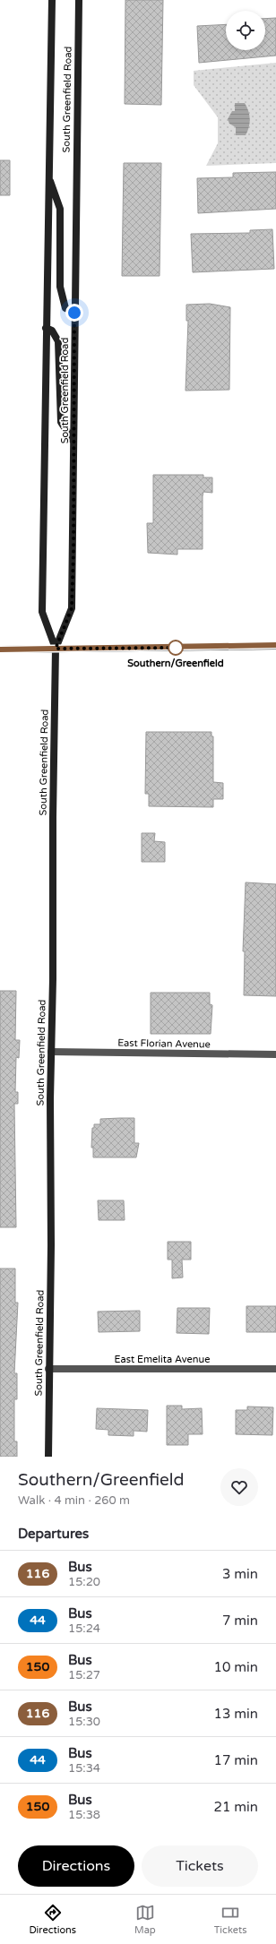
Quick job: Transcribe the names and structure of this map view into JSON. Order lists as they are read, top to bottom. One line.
{"streets":{"main road":["South Greenfield Road"],"street":["East Florian Avenue","East Emelita Avenue"]},"crossings":[["South Greenfield Road","East Florian Avenue"],["South Greenfield Road","East Emelita Avenue"]],"places":["Southern/Greenfield"],"lines":["bus line 116"],"page":{"heading":[["Southern/Greenfield","Walk · 4 min · 260 m"],"Departures"],"list":[{"mark":"116","name":"Bus","note":"15:20","value":"3 min"},{"mark":"44","name":"Bus","note":"15:24","value":"7 min"},{"mark":"150","name":"Bus","note":"15:27","value":"10 min"},{"mark":"116","name":"Bus","note":"15:30","value":"13 min"},{"mark":"44","name":"Bus","note":"15:34","value":"17 min"},{"mark":"150","name":"Bus","note":"15:38","value":"21 min"}],"buttons":["Directions","Tickets"],"tabs":["Directions","Map","Tickets"]}}
